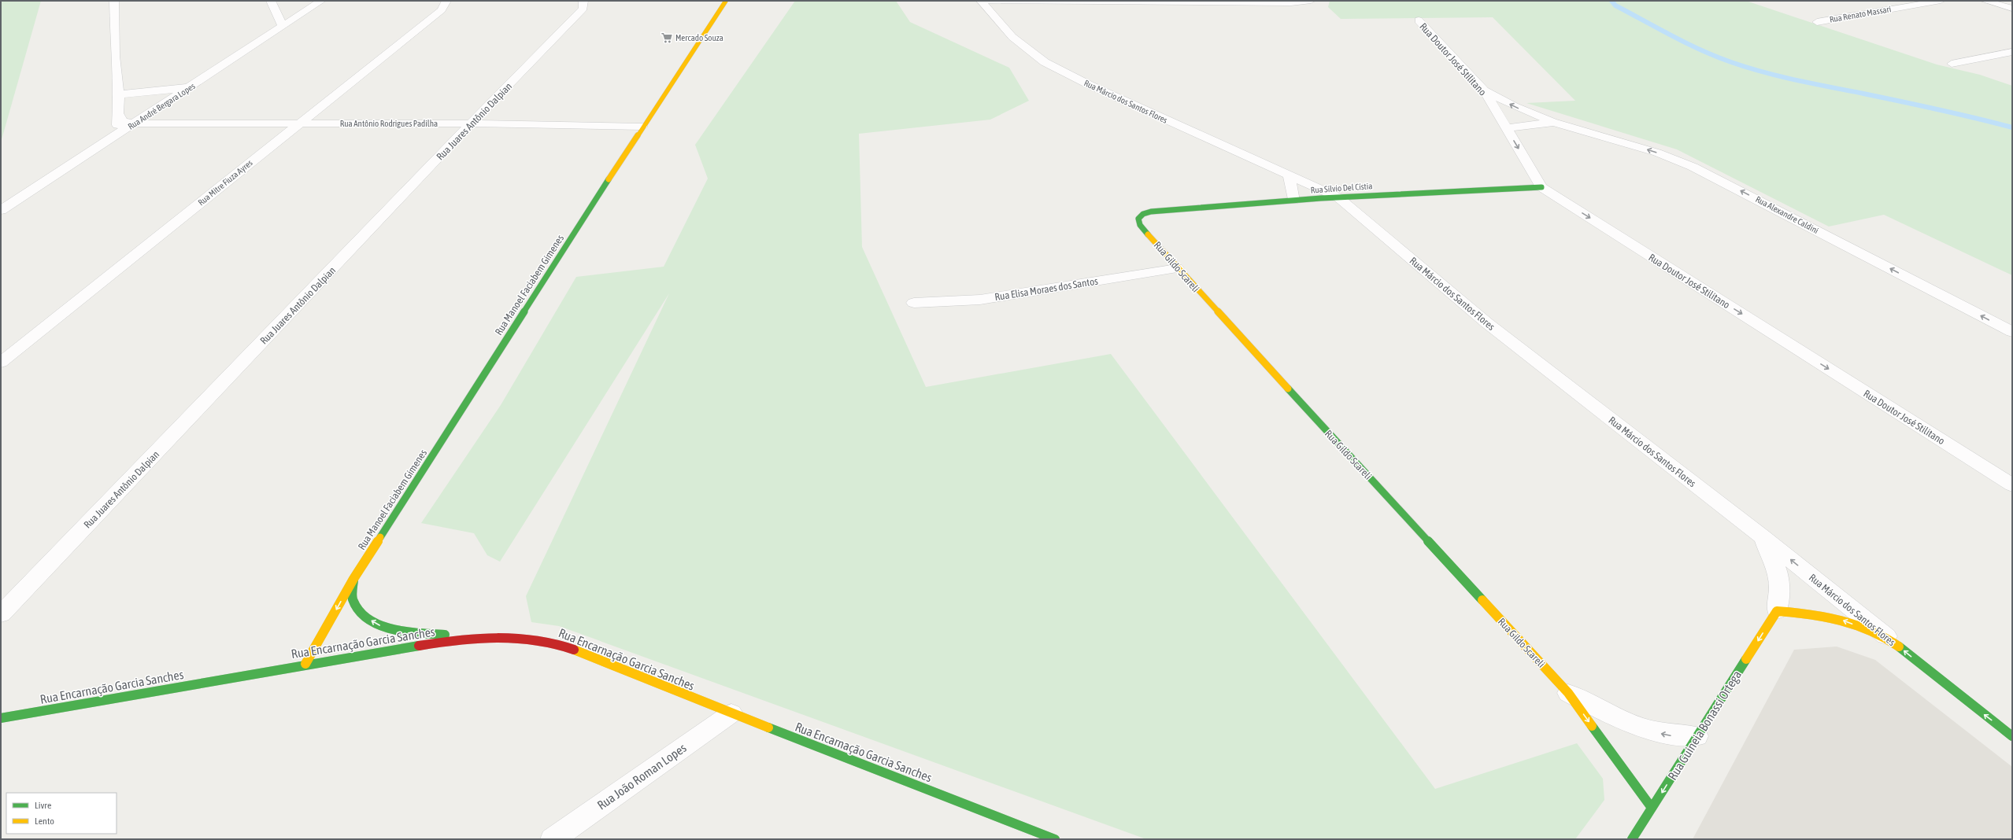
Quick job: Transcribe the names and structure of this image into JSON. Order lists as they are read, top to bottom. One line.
{"streets":{"street":["Rua Renato Massari","Rua Doutor José Stilitano","Rua Márcio dos Santos Flores","Rua André Bergara Lopes","Rua Juares Antônio Dalpian","Rua Antônio Rodrigues Padilha","Rua Mitre Fiuza Ayres","Rua Sílvio Del Cístia","Rua Alexandre Caldini","Rua Gildo Scareli","Rua Manoel Faciabem Gimenes","Rua Elisa Moraes dos Santos","Rua Encarnação Garcia Sanches","Rua Guineia Bonassi Ortega","Rua João Roman Lopes"]},"crossings":[["Rua Doutor José Stilitano","Rua Sílvio Del Cístia"],["Rua Doutor José Stilitano","Rua Alexandre Caldini"],["Rua Márcio dos Santos Flores","Rua Sílvio Del Cístia"],["Rua Márcio dos Santos Flores","Rua Guineia Bonassi Ortega"],["Rua André Bergara Lopes","Rua Antônio Rodrigues Padilha"],["Rua Juares Antônio Dalpian","Rua Antônio Rodrigues Padilha"],["Rua Antônio Rodrigues Padilha","Rua Mitre Fiuza Ayres"],["Rua Antônio Rodrigues Padilha","Rua Manoel Faciabem Gimenes"],["Rua Sílvio Del Cístia","Rua Gildo Scareli"],["Rua Gildo Scareli","Rua Elisa Moraes dos Santos"],["Rua Gildo Scareli","Rua Guineia Bonassi Ortega"],["Rua Manoel Faciabem Gimenes","Rua Encarnação Garcia Sanches"],["Rua Encarnação Garcia Sanches","Rua João Roman Lopes"]],"one_way":["Rua Doutor José Stilitano","Rua Alexandre Caldini","Rua Guineia Bonassi Ortega"],"places":{"supermarket":["Mercado Souza"]},"legend":["Livre","Lento"]}
